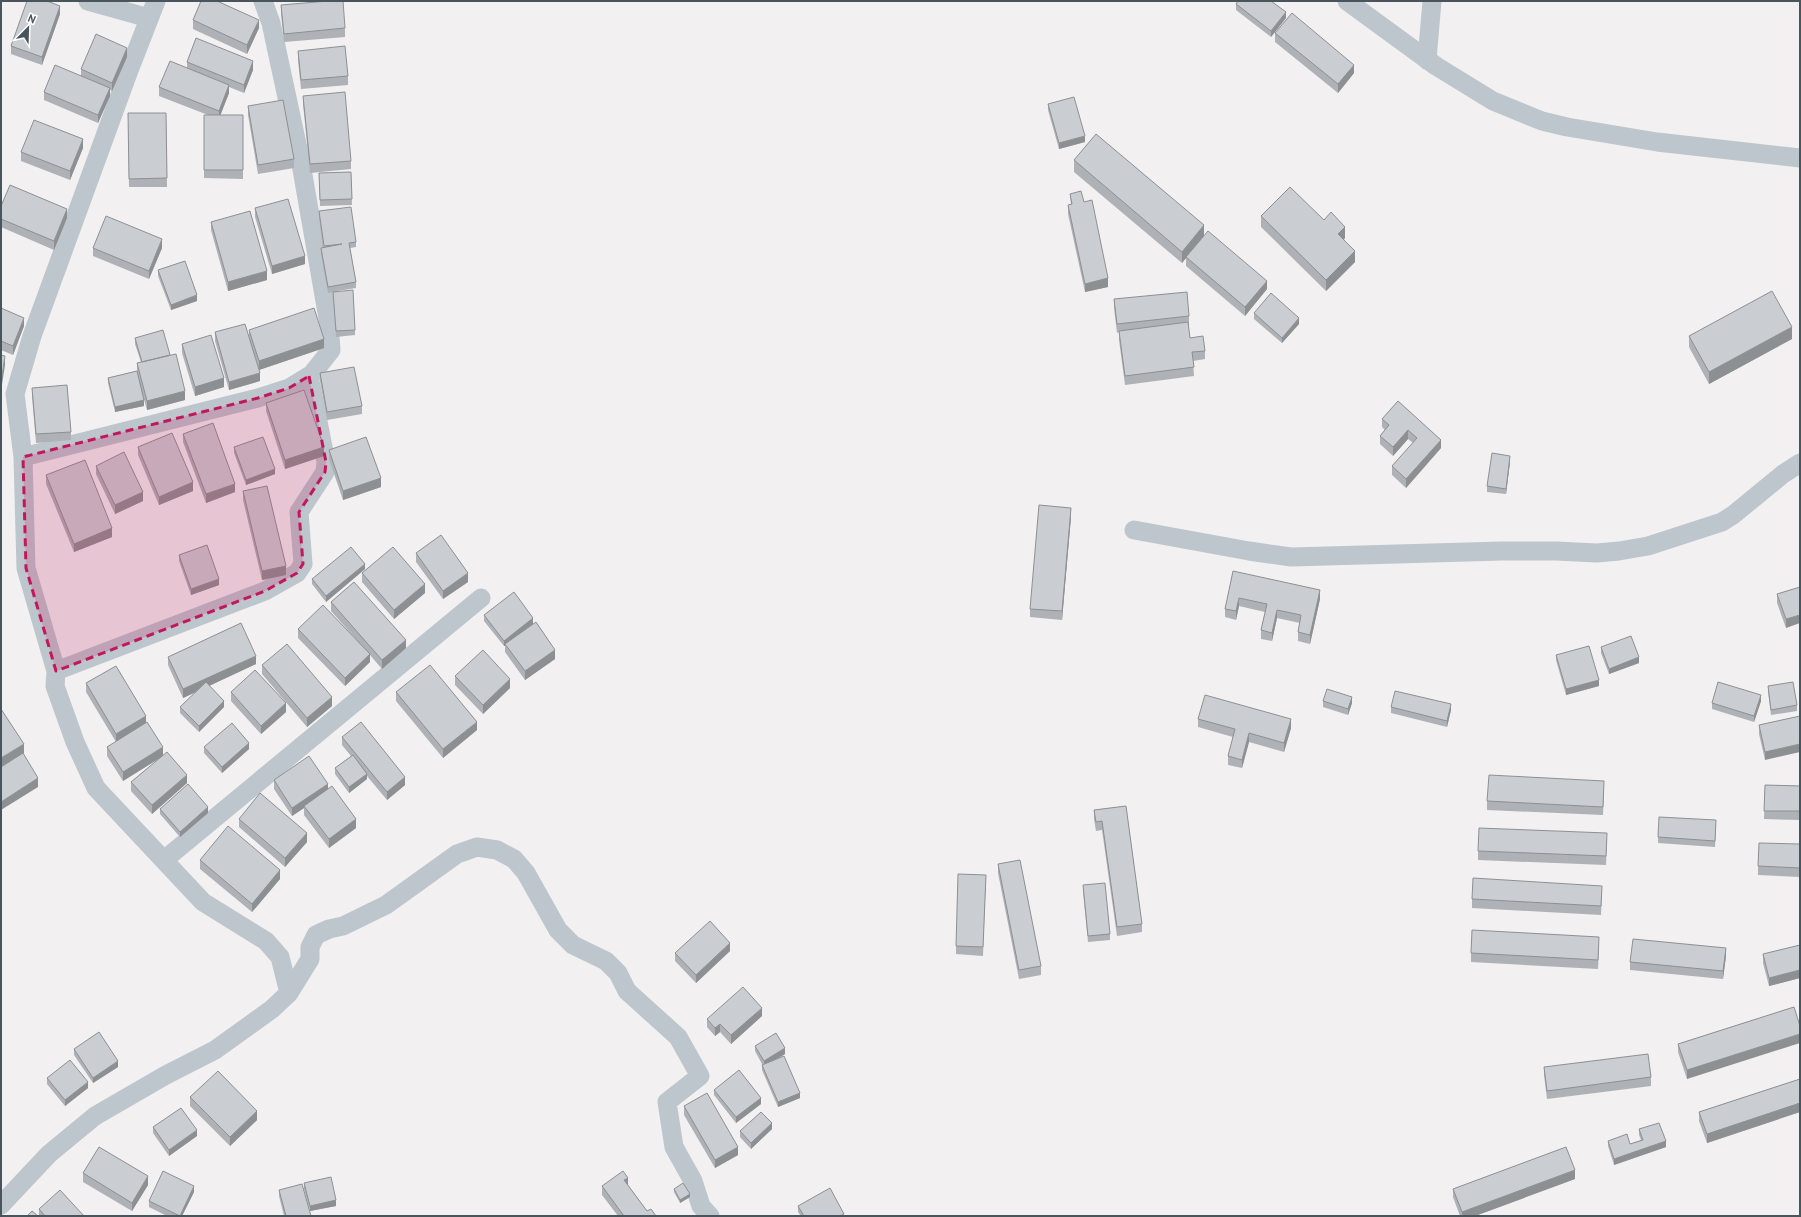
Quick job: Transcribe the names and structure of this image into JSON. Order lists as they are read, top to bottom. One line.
{"north":"top right"}
